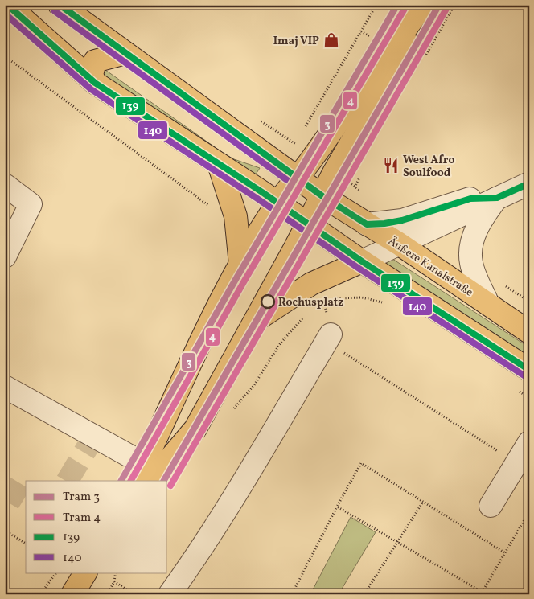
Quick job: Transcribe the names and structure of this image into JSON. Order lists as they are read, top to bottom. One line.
{"streets":{"main road":["Äußere Kanalstraße"]},"places":{"shop":["Imaj VIP"],"restaurant":["West Afro Soulfood"],"other":["Rochusplatz"]},"lines":["tram line 3","transit line 139","tram line 4","transit line 140"],"legend":["Tram 3","Tram 4","139","140"]}
